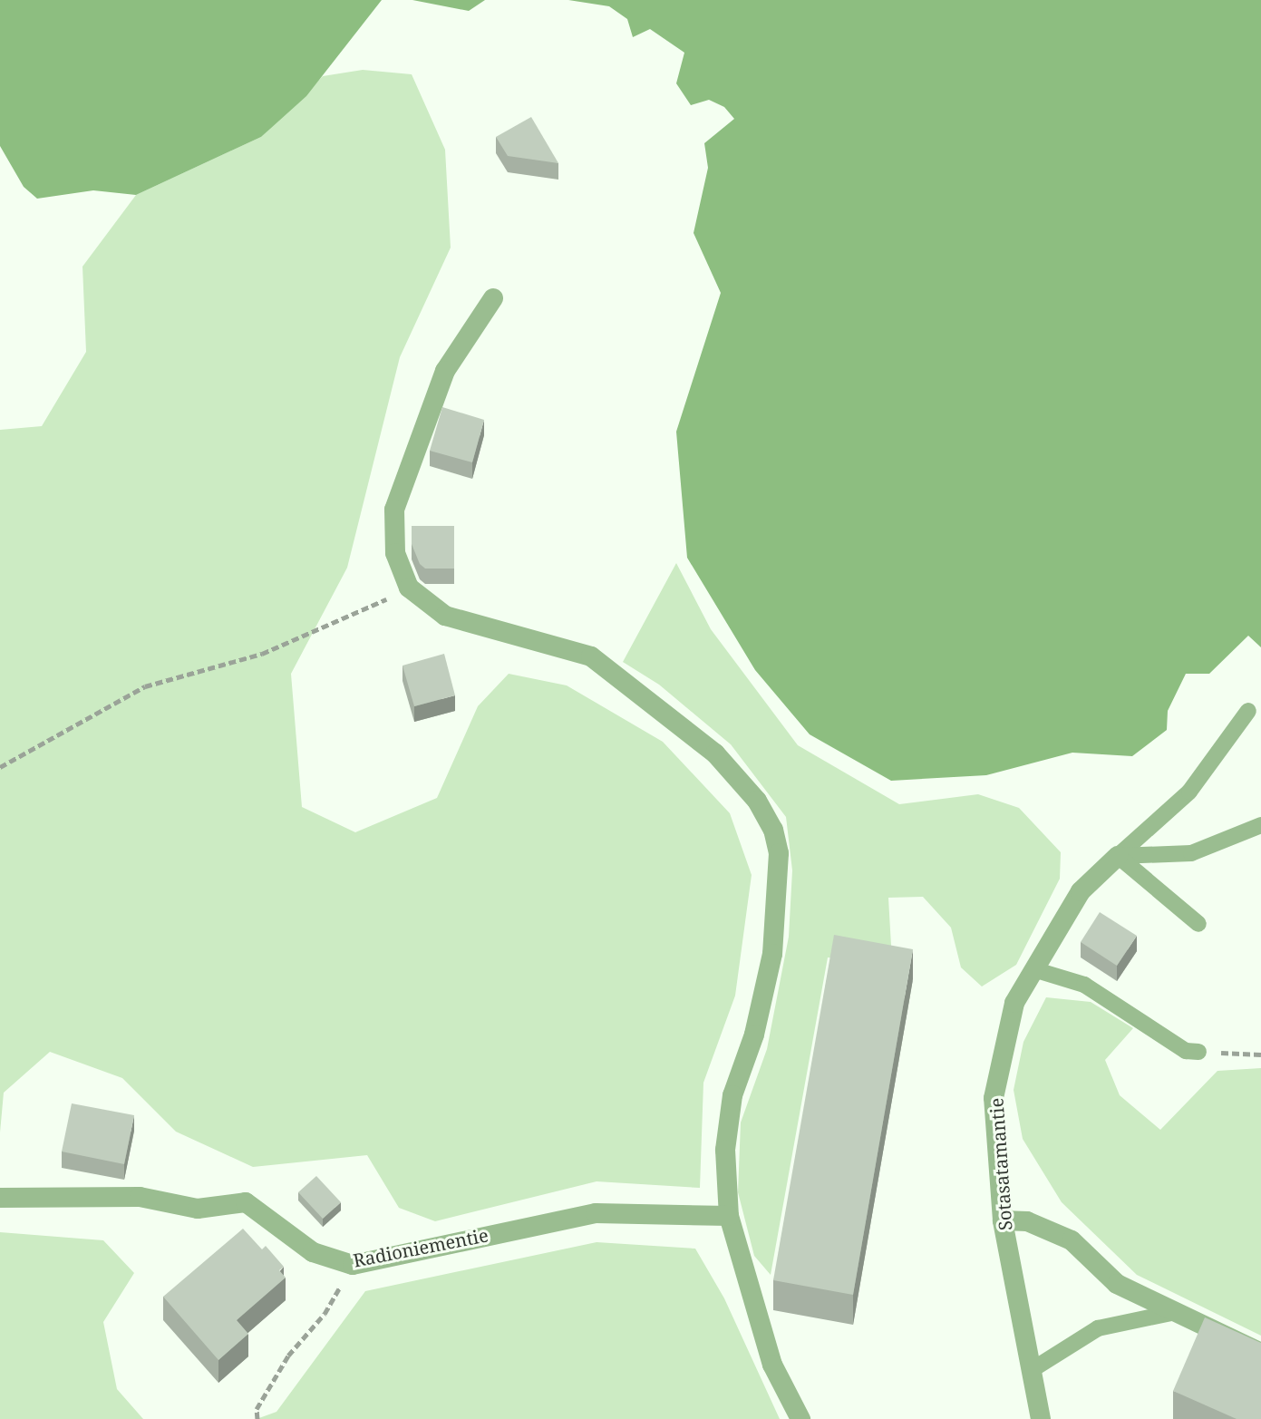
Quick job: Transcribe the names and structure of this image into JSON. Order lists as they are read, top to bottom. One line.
{"streets":{"street":["Sotasatamantie","Radioniementie"]}}
